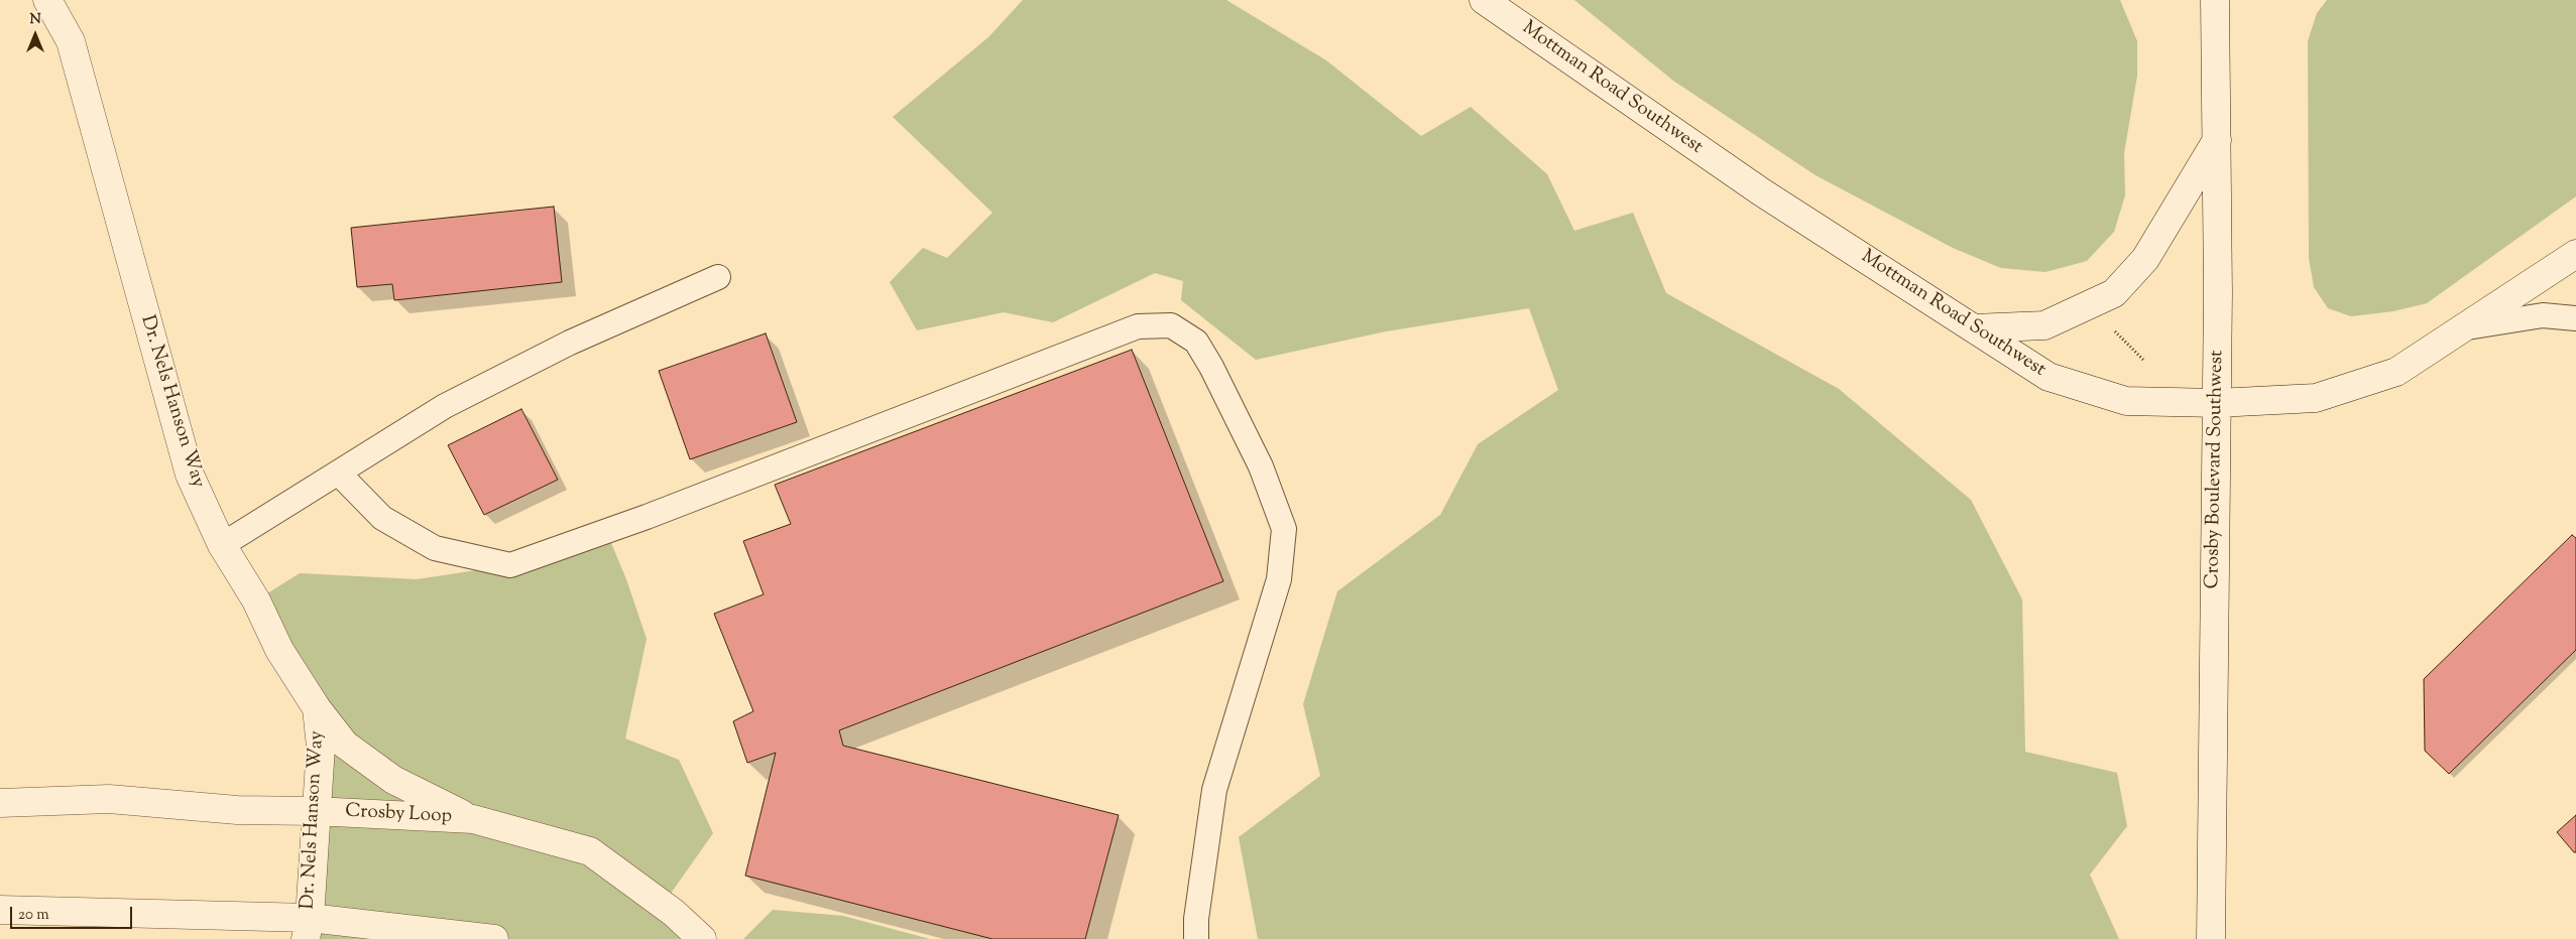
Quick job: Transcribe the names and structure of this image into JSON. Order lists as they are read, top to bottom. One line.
{"streets":{"street":["Mottman Road Southwest","Dr. Nels Hanson Way","Crosby Boulevard Southwest","Crosby Loop"]},"crossings":[["Mottman Road Southwest","Crosby Boulevard Southwest"],["Dr. Nels Hanson Way","Crosby Loop"]],"scale_bar":"20 m","north":"top"}
